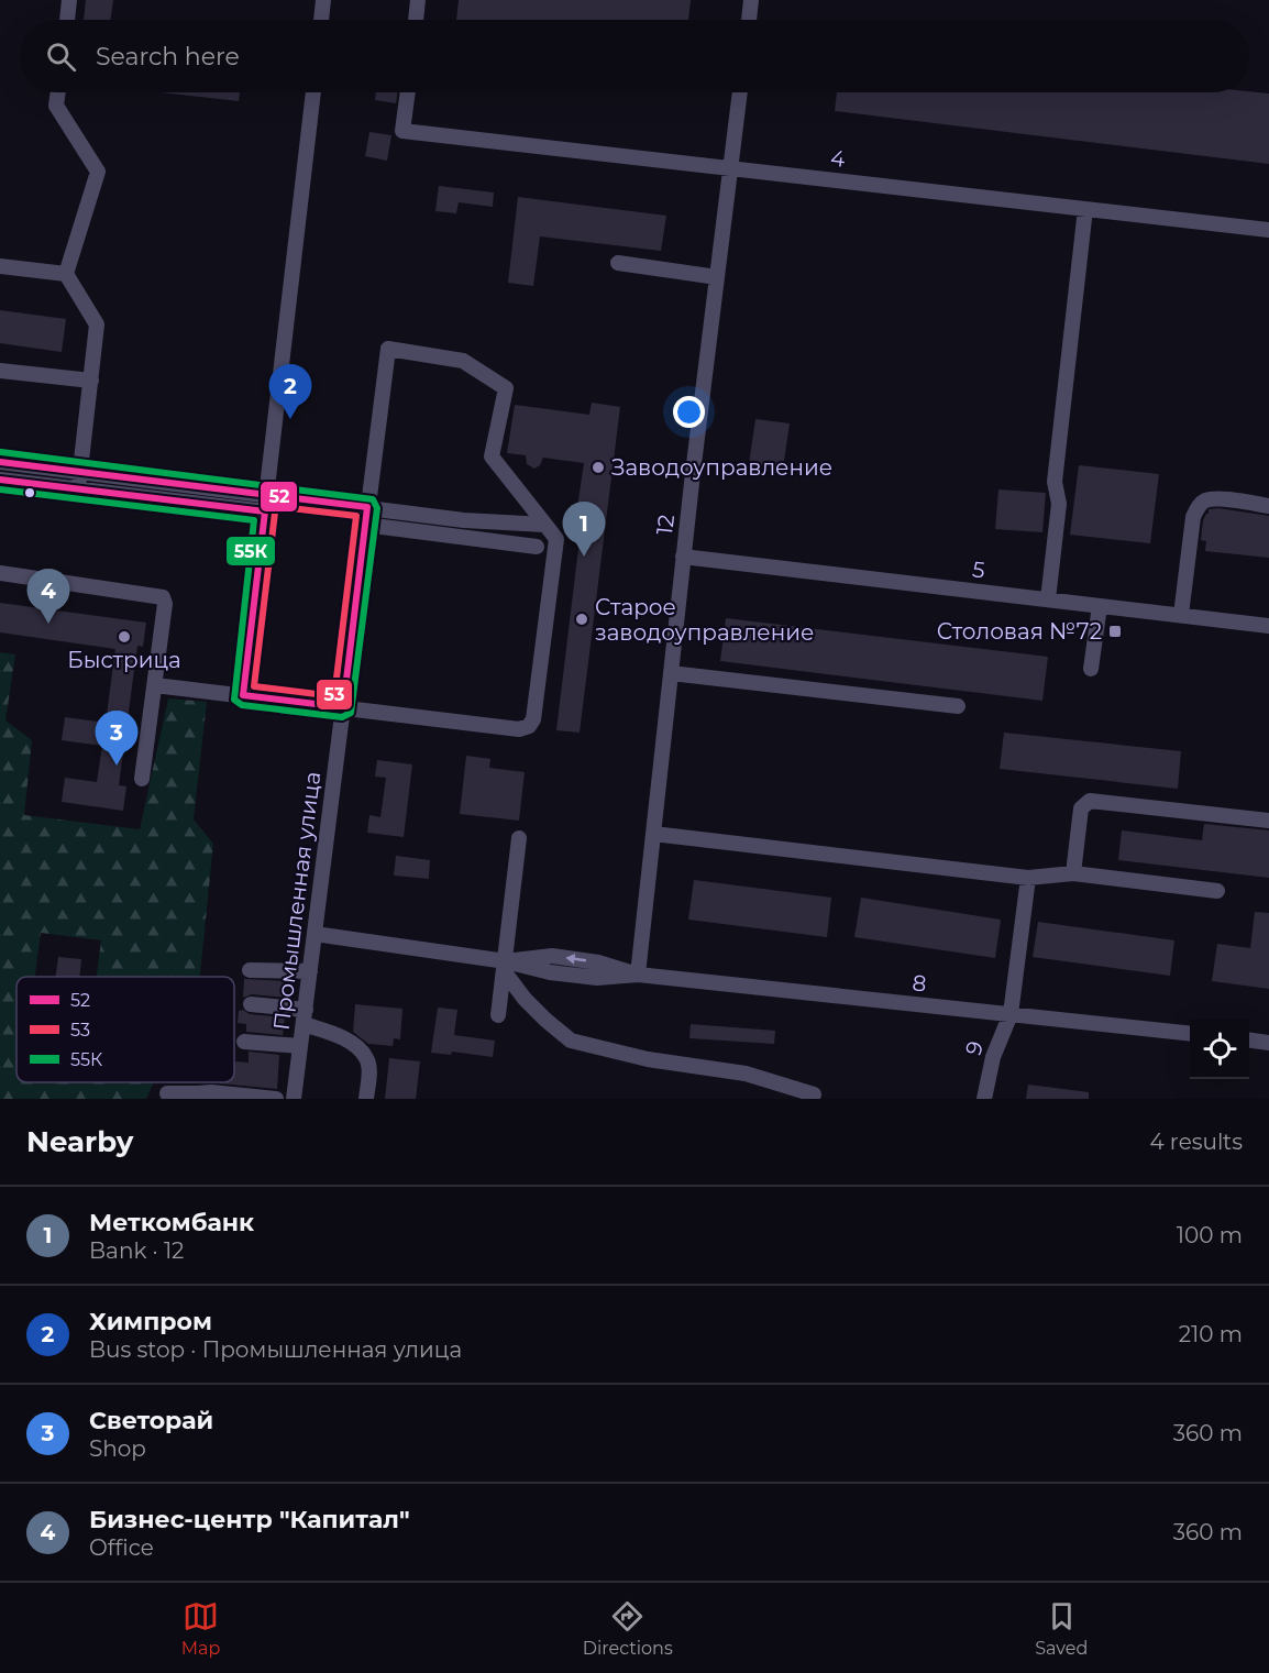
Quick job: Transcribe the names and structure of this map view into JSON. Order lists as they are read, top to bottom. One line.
{"streets":{"street":["4","12","5","Промышленная улица","8","9"]},"crossings":[["4","12"],["12","5"],["12","8"],["Промышленная улица","8"],["8","9"]],"places":{"other":["Заводоуправление","Старое заводоуправление","Быстрица"],"transit":["Столовая №72"]},"lines":["transit line 55К","transit line 52","transit line 53"],"legend":["52","53","55К"],"page":{"search":"Search here","pins":["2","1","4","3"],"heading":["Nearby","4 results"],"list":[{"mark":"1","name":"Меткомбанк","note":"Bank · 12","value":"100 m"},{"mark":"2","name":"Химпром","note":"Bus stop · Промышленная улица","value":"210 m"},{"mark":"3","name":"Светорай","note":"Shop","value":"360 m"},{"mark":"4","name":"Бизнес-центр \"Капитал\"","note":"Office","value":"360 m"}],"nav":["Map","Directions","Saved"]}}
